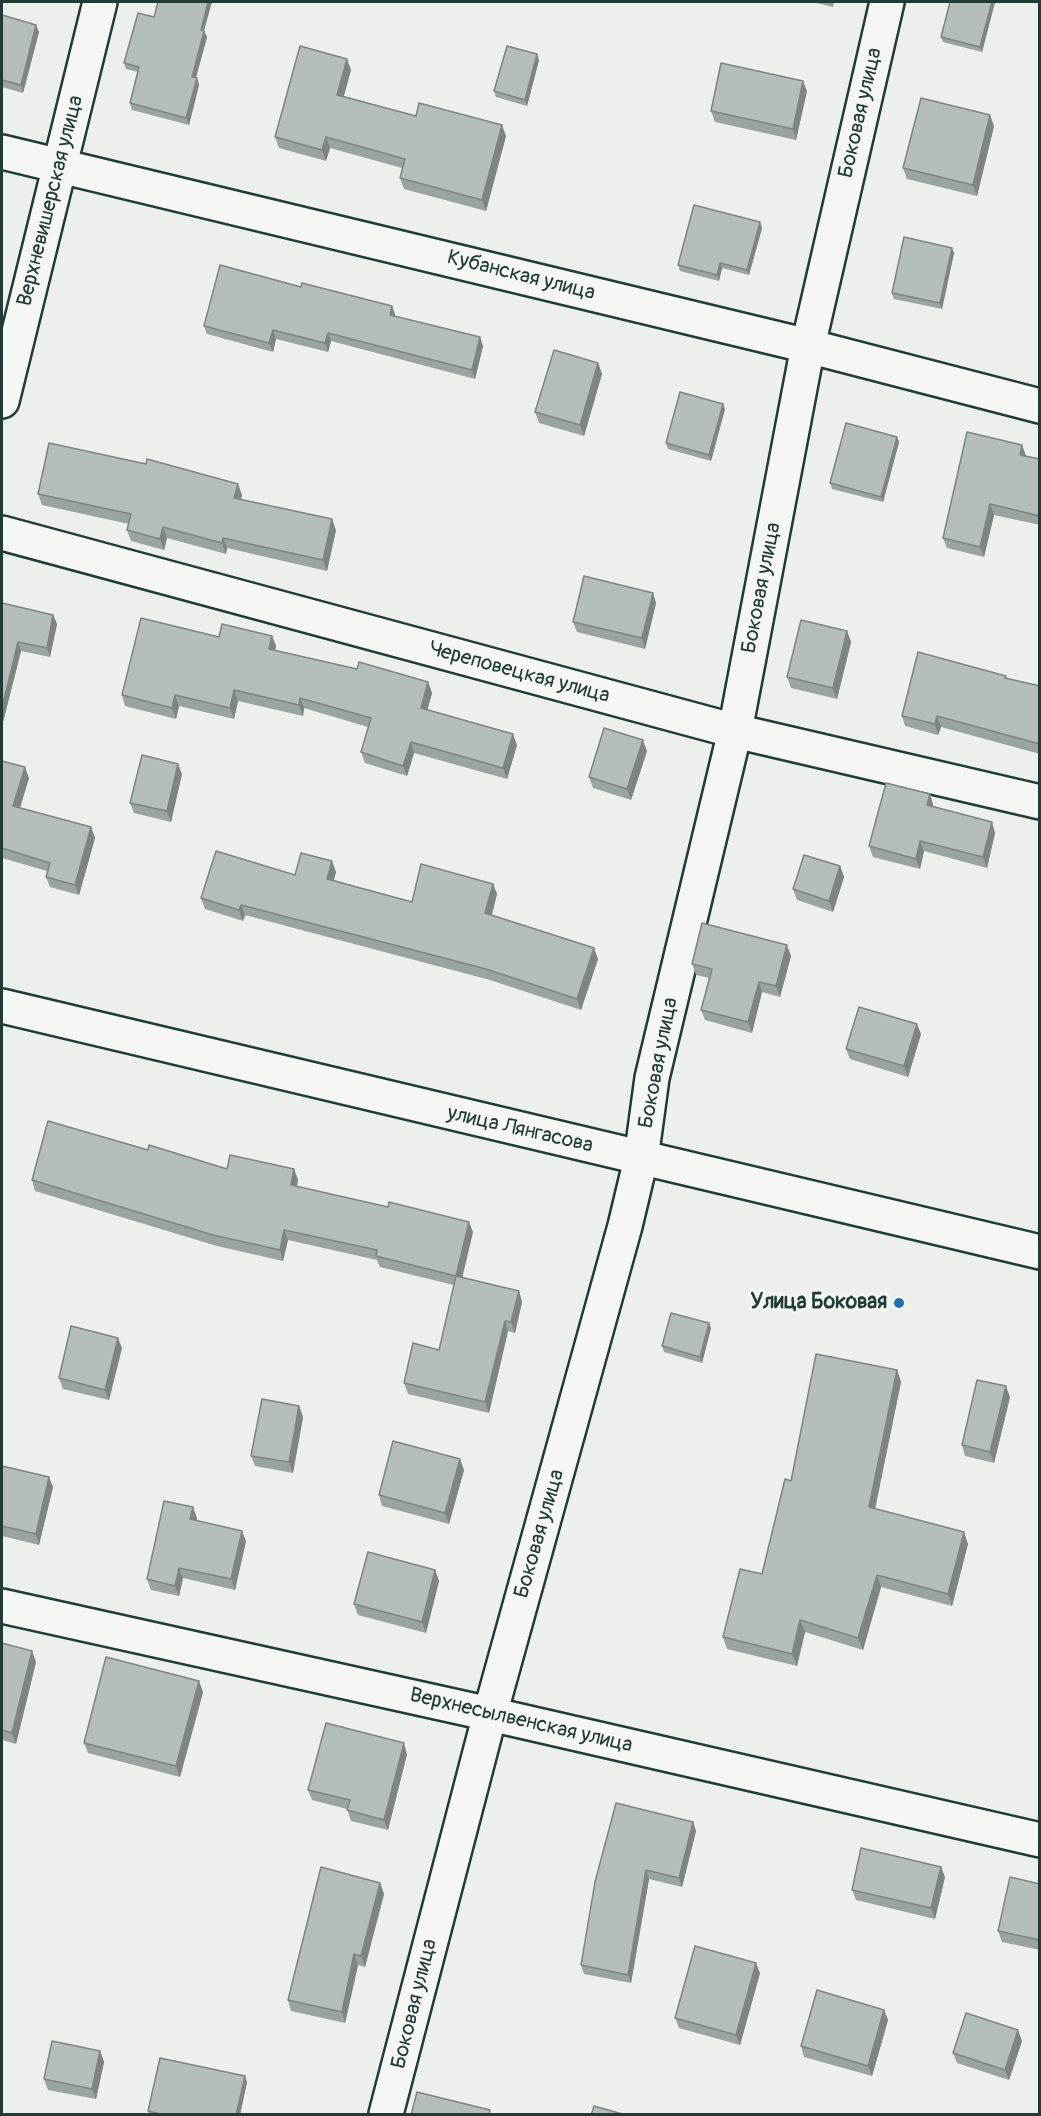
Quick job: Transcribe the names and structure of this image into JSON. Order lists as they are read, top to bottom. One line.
{"streets":{"street":["Боковая улица","Верхневишерская улица","Кубанская улица","Череповецкая улица","улица Лянгасова","Верхнесылвенская улица"]},"crossings":[["Боковая улица","Кубанская улица"],["Боковая улица","Череповецкая улица"],["Боковая улица","улица Лянгасова"],["Боковая улица","Верхнесылвенская улица"],["Верхневишерская улица","Кубанская улица"]],"places":["Улица Боковая"]}
